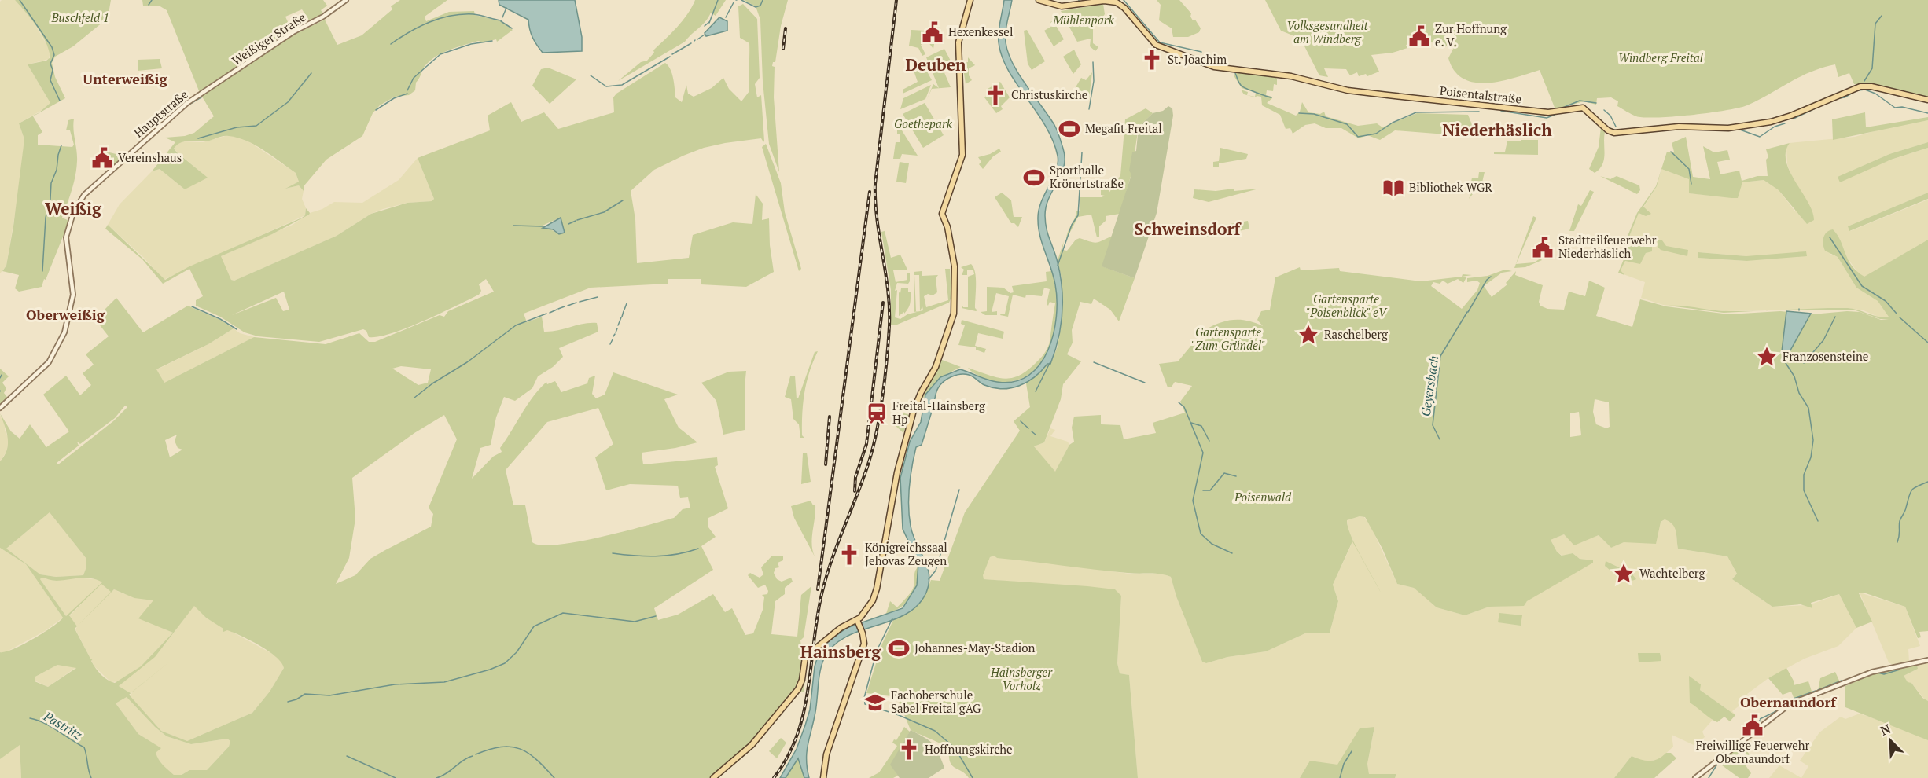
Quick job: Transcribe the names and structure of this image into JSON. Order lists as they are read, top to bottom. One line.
{"streets":{"main road":["Poisentalstraße"],"street":["Weißiger Straße","Hauptstraße"]},"crossings":[["Weißiger Straße","Hauptstraße"]],"districts":["Deuben","Unterweißig","Niederhäslich","Weißig","Schweinsdorf","Oberweißig","Hainsberg","Obernaundorf"],"water":["Geyersbach","Pastritz"],"parks":["Buschfeld 1","Mühlenpark","Volksgesundheit am Windberg","Windberg Freital","Goethepark","Gartensparte \"Poisenblick\" eV","Gartensparte \"Zum Gründel\"","Poisenwald","Hainsberger Vorholz"],"places":{"public building":["Hexenkessel","Zur Hoffnung e. V.","Vereinshaus","Stadtteilfeuerwehr Niederhäslich","Freiwillige Feuerwehr Obernaundorf"],"church":["St. Joachim","Christuskirche","Königreichssaal Jehovas Zeugen","Hoffnungskirche"],"sports":["Megafit Freital","Sporthalle Krönertstraße","Johannes-May-Stadion"],"library":["Bibliothek WGR"],"place":["Raschelberg","Franzosensteine","Wachtelberg"],"station":["Freital-Hainsberg Hp"],"school or university":["Fachoberschule Sabel Freital gAG"]},"north":"top left"}
